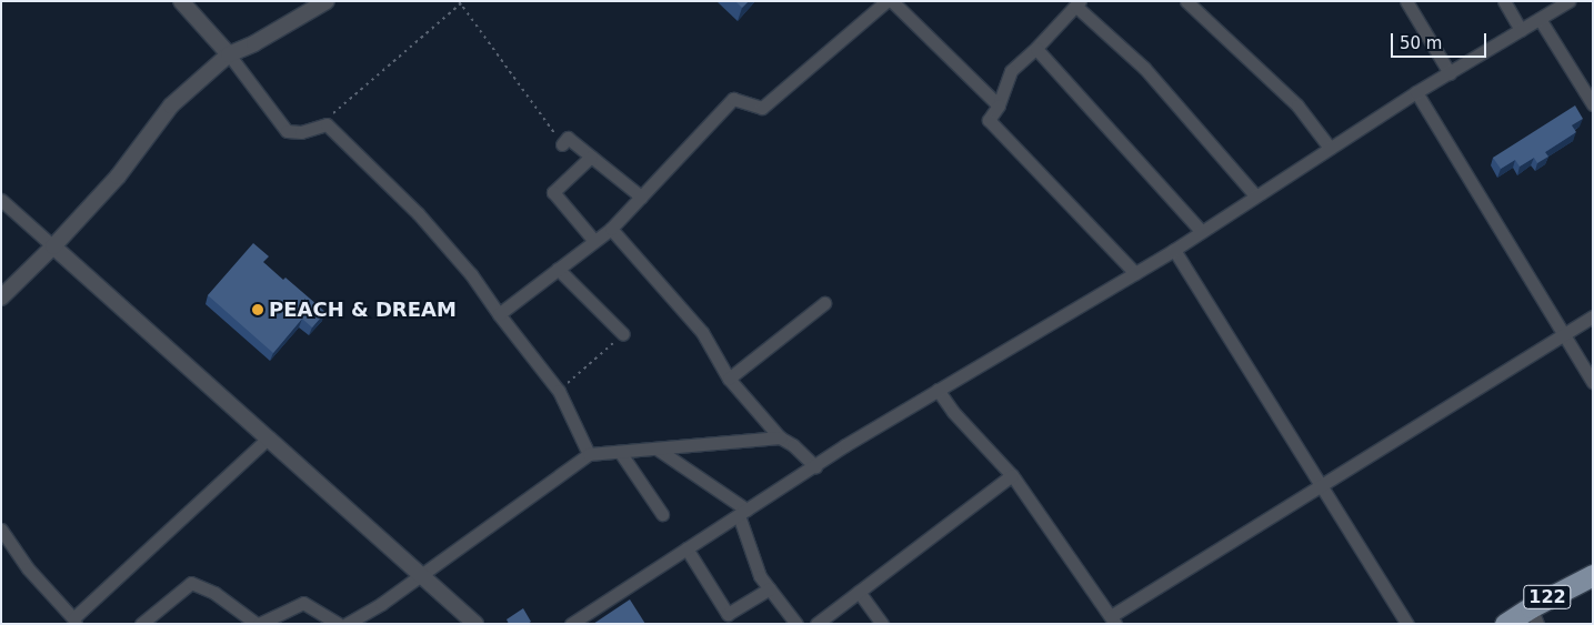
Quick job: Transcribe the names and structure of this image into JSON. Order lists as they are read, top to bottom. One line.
{"streets":{"highway":["122"]},"places":["PEACH & DREAM"],"scale_bar":"50 m"}
